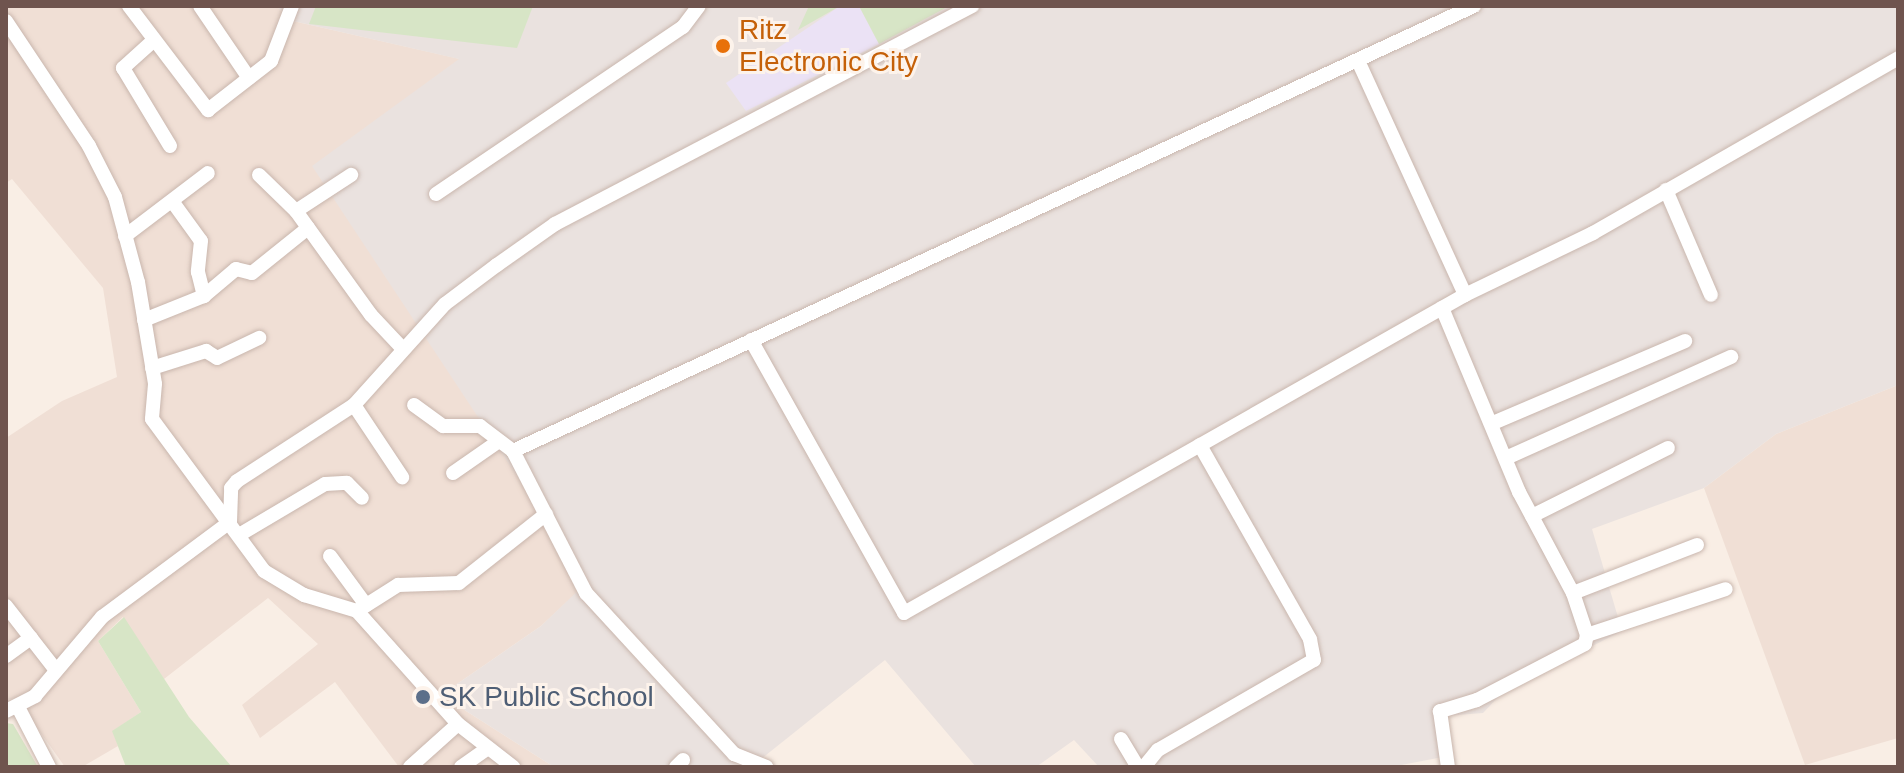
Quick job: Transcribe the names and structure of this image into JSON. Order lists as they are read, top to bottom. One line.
{"places":["Ritz Electronic City","SK Public School"]}
